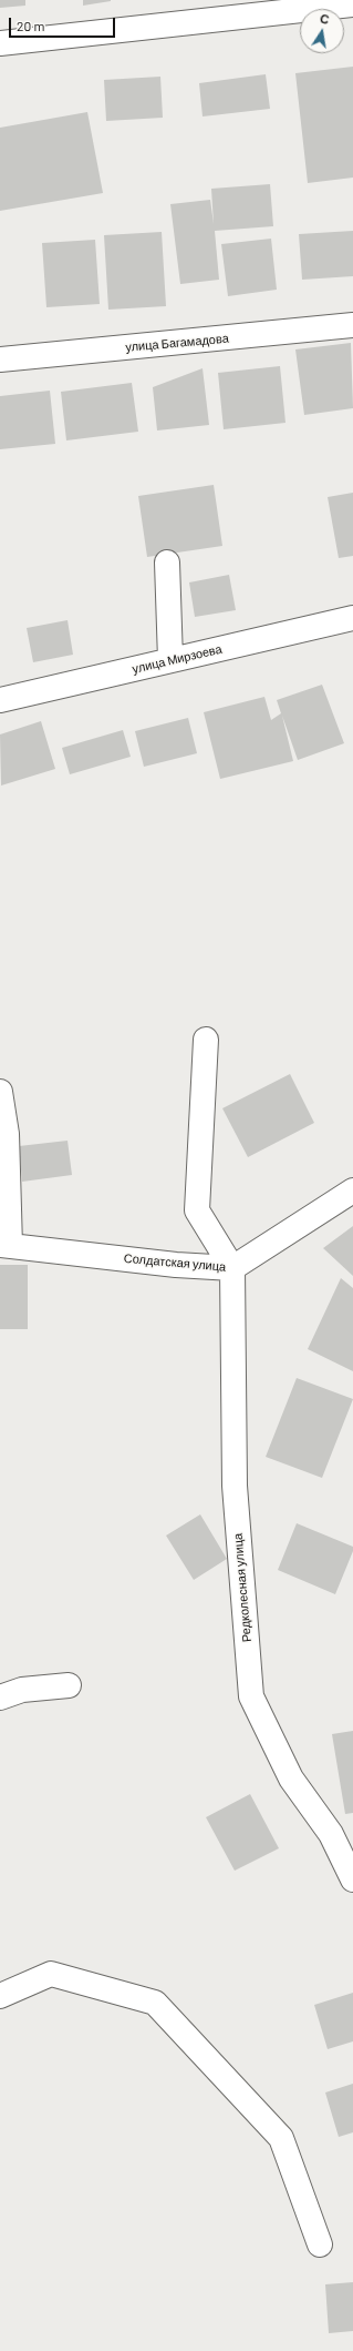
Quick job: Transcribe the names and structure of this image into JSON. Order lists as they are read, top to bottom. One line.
{"streets":{"street":["улица Багамадова","улица Мирзоева","Солдатская улица","Редколесная улица"]},"crossings":[["Солдатская улица","Редколесная улица"]],"scale_bar":"20 m","north":"top"}
